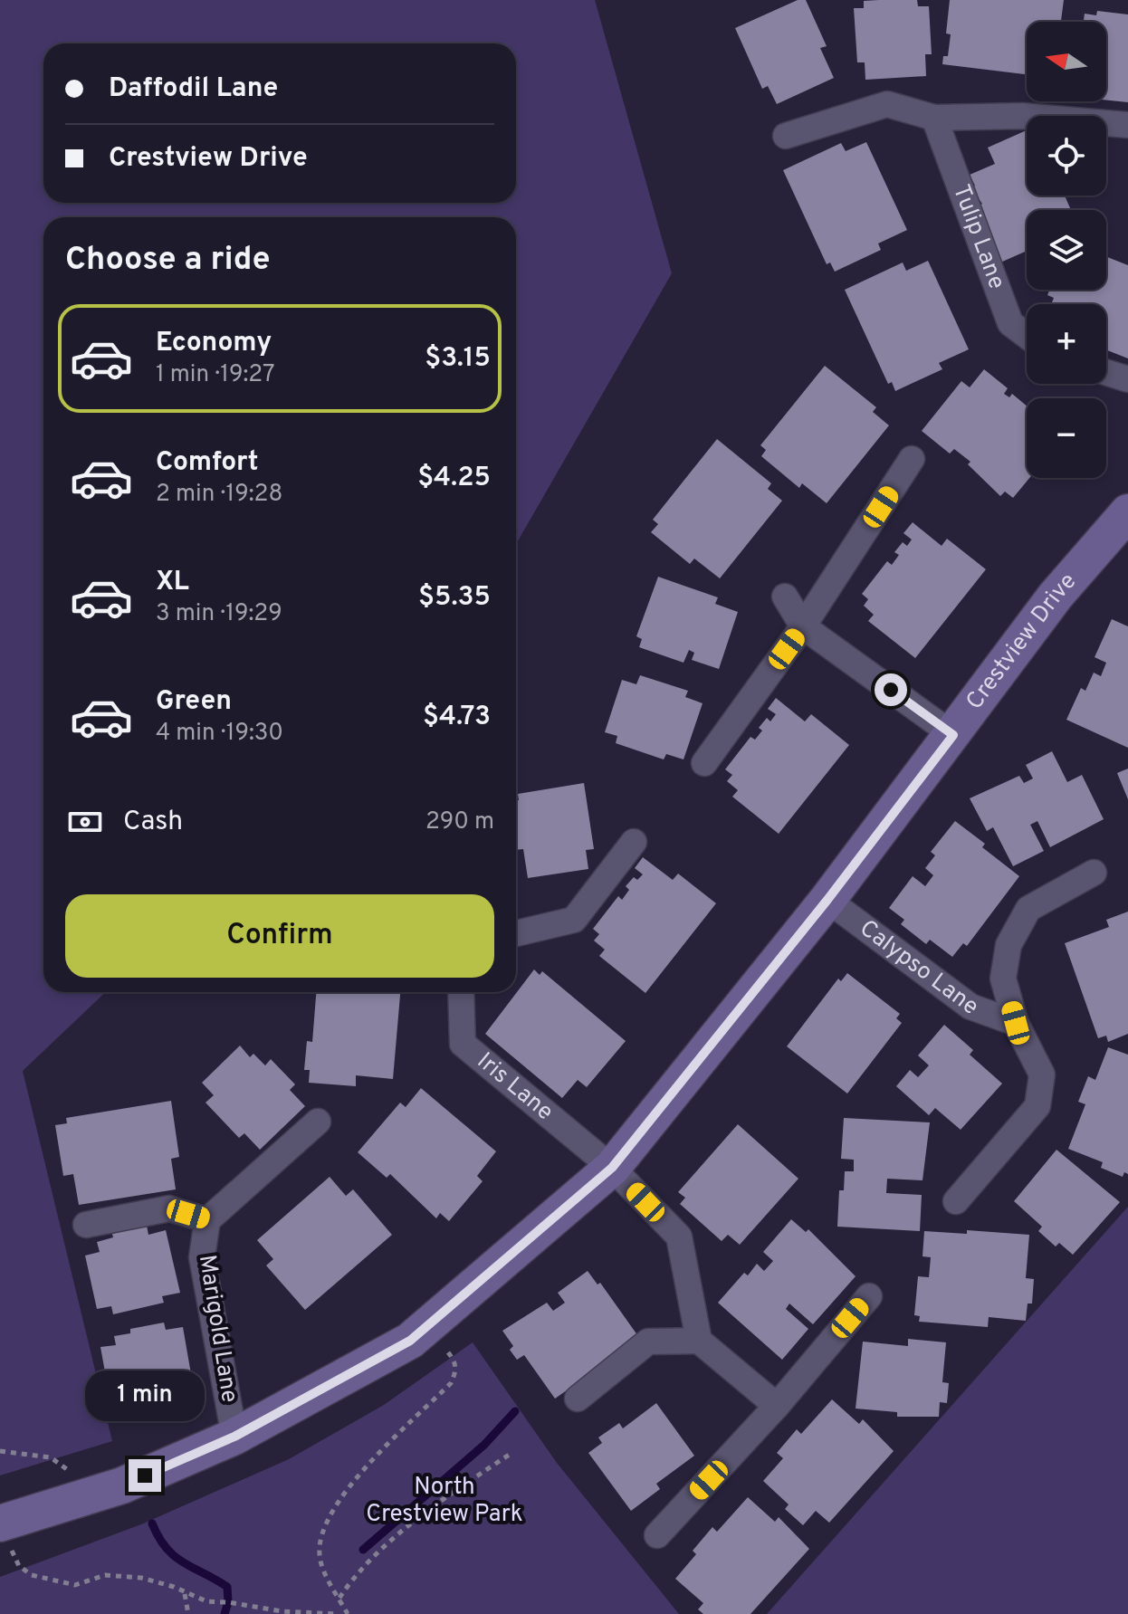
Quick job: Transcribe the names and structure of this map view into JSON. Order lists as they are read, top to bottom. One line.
{"streets":{"street":["Tulip Lane","Crestview Drive","Calypso Lane","Iris Lane","Marigold Lane"]},"crossings":[["Crestview Drive","Calypso Lane"],["Crestview Drive","Iris Lane"],["Crestview Drive","Marigold Lane"]],"parks":["North Crestview Park"],"north":"left","page":{"map_buttons":["+","−"],"banner":["Daffodil Lane","Crestview Drive"],"heading":"Choose a ride","list":[{"name":"Economy","note":"1 min · 19:27","value":"$3.15"},{"name":"Comfort","note":"2 min · 19:28","value":"$4.25"},{"name":"XL","note":"3 min · 19:29","value":"$5.35"},{"name":"Green","note":"4 min · 19:30","value":"$4.73"}],"pay":["Cash","290 m"],"buttons":"Confirm","bubble":"1 min"}}
